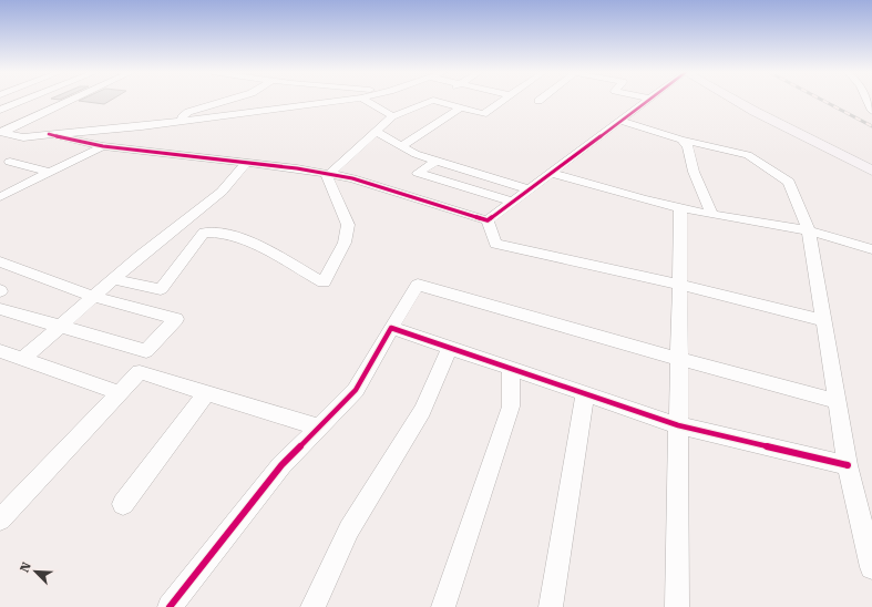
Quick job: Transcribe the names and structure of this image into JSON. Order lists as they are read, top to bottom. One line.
{"north":"top left"}
